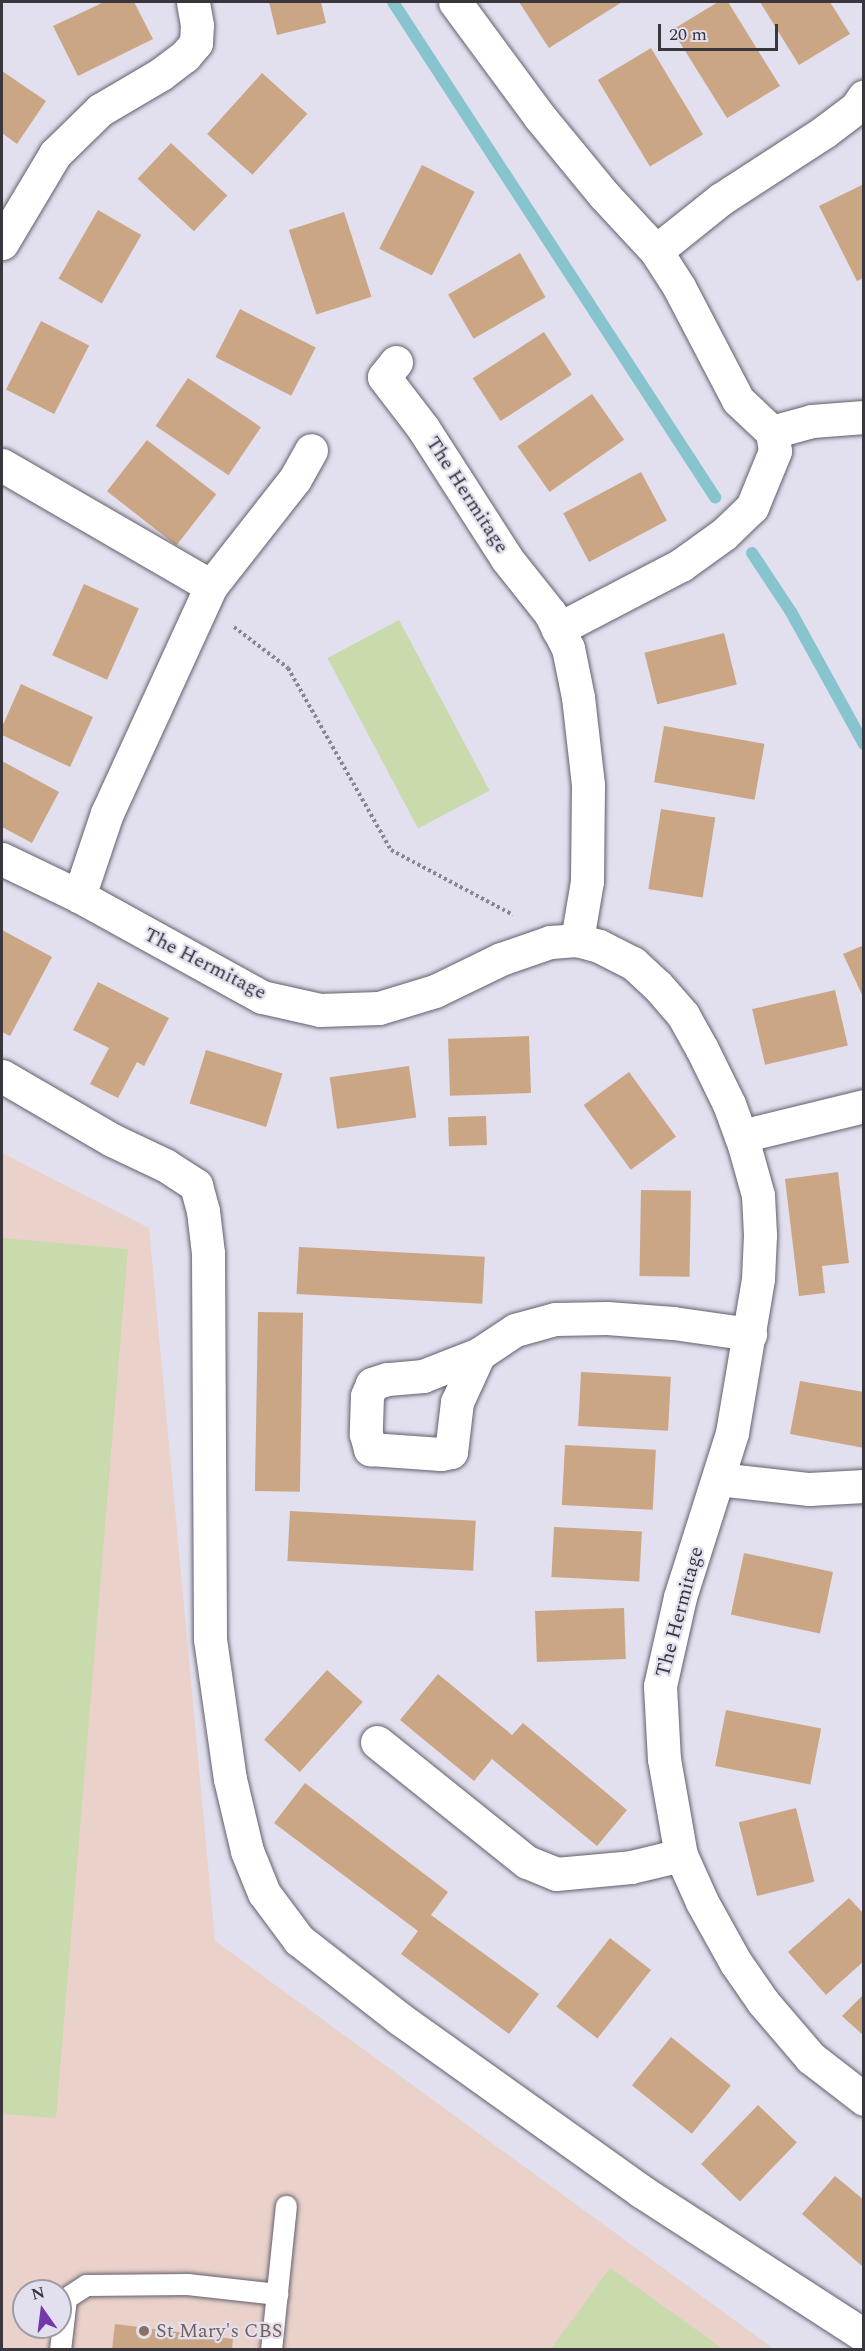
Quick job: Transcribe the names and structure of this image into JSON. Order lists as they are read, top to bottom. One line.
{"streets":{"street":["The Hermitage"]},"places":["St Mary's CBS"],"scale_bar":"20 m","north":"top"}
